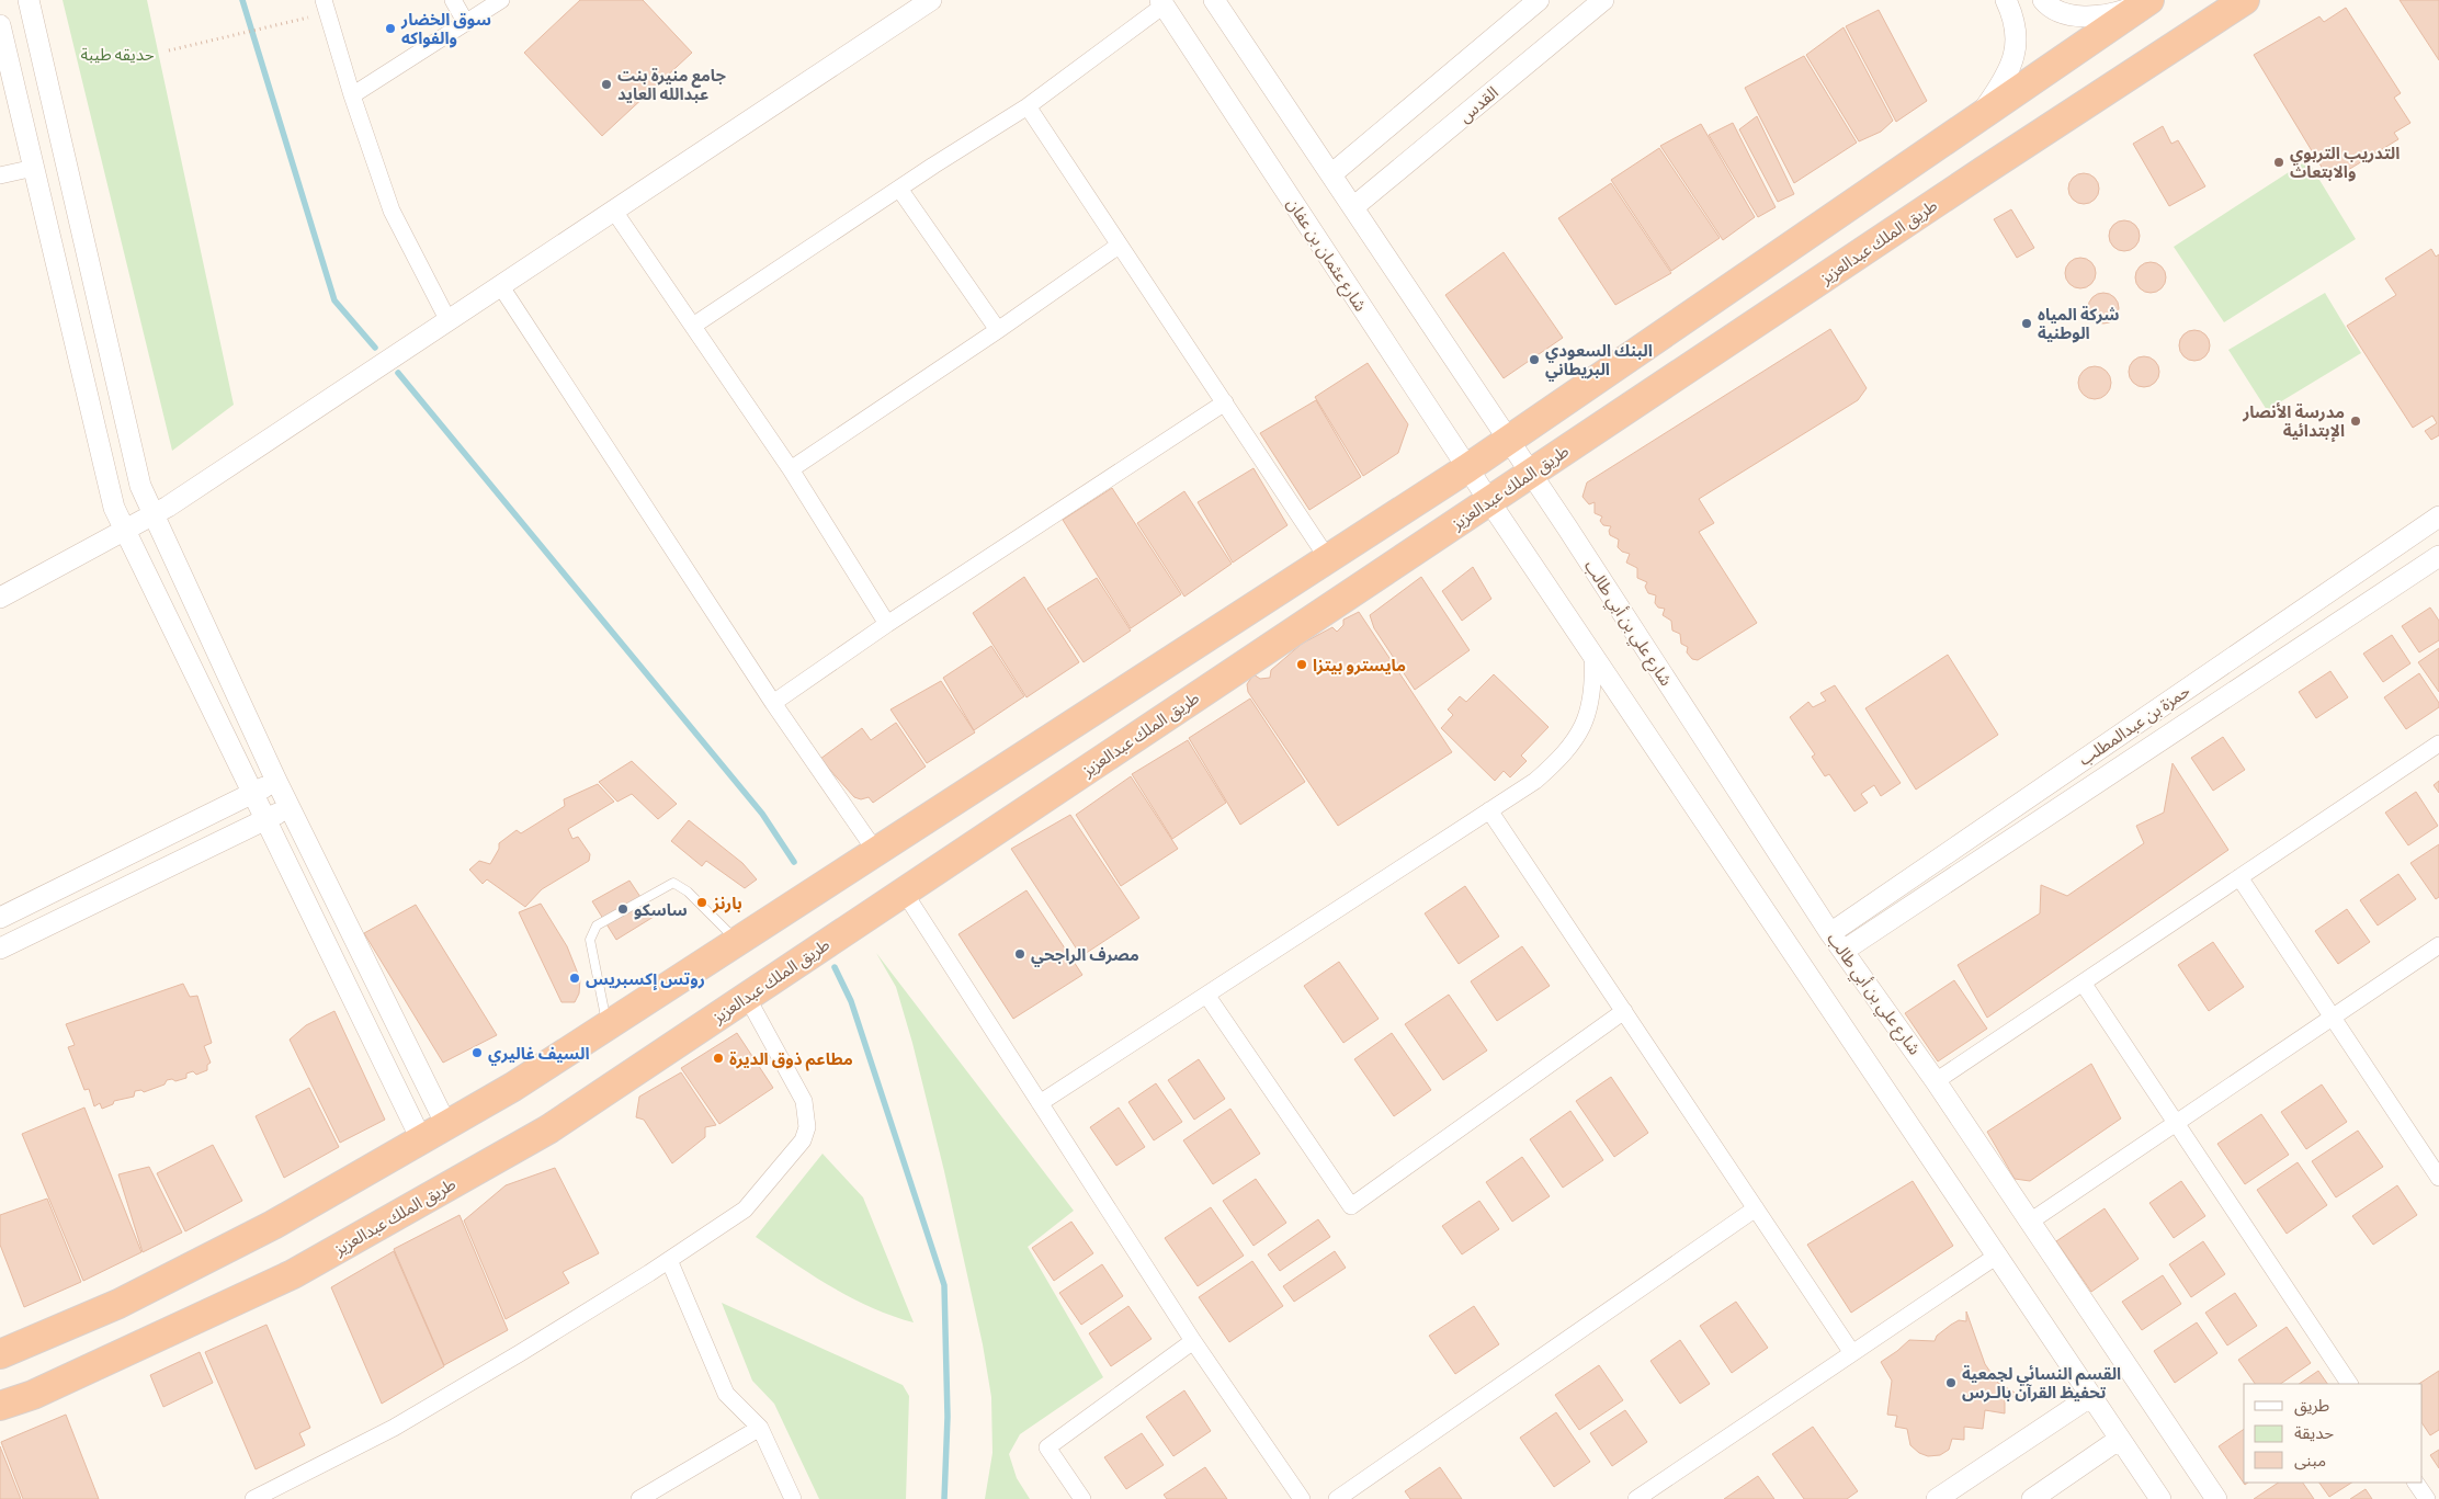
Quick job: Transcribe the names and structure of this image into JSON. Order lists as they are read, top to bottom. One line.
{"streets":{"highway":["طريق الملك عبدالعزيز"],"street":["القدس","شارع عثمان بن عفان","شارع علي بن أبي طالب","حمزة بن عبدالمطلب"]},"crossings":[["طريق الملك عبدالعزيز","شارع عثمان بن عفان"],["طريق الملك عبدالعزيز","شارع علي بن أبي طالب"],["شارع علي بن أبي طالب","حمزة بن عبدالمطلب"]],"parks":["حديقه طيبة"],"places":["سوق الخضار والفواكه","جامع منيرة بنت عبدالله العايد","التدريب التربوي والابتعاث","شركة المياه الوطنية","البنك السعودي البريطاني","مدرسة الأنصار الإبتدائية","مايسترو بيتزا","بارنز","ساسكو","مصرف الراجحي","روتس إكسبريس","السيف غاليري","مطاعم ذوق الديرة","القسم النسائي لجمعية تحفيظ القرآن بالـرس"],"legend":["طريق","حديقة","مبنى"]}
